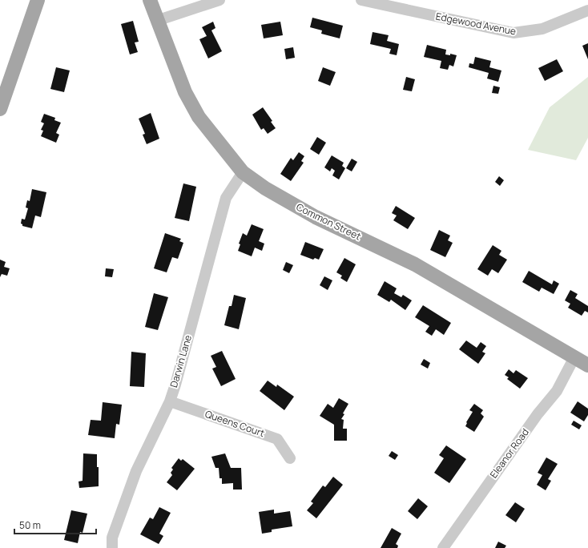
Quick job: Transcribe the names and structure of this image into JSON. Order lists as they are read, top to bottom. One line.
{"streets":{"main road":["Common Street"],"street":["Edgewood Avenue","Darwin Lane","Queens Court","Eleanor Road"]},"crossings":[["Common Street","Darwin Lane"],["Common Street","Eleanor Road"],["Darwin Lane","Queens Court"]],"scale_bar":"50 m"}
